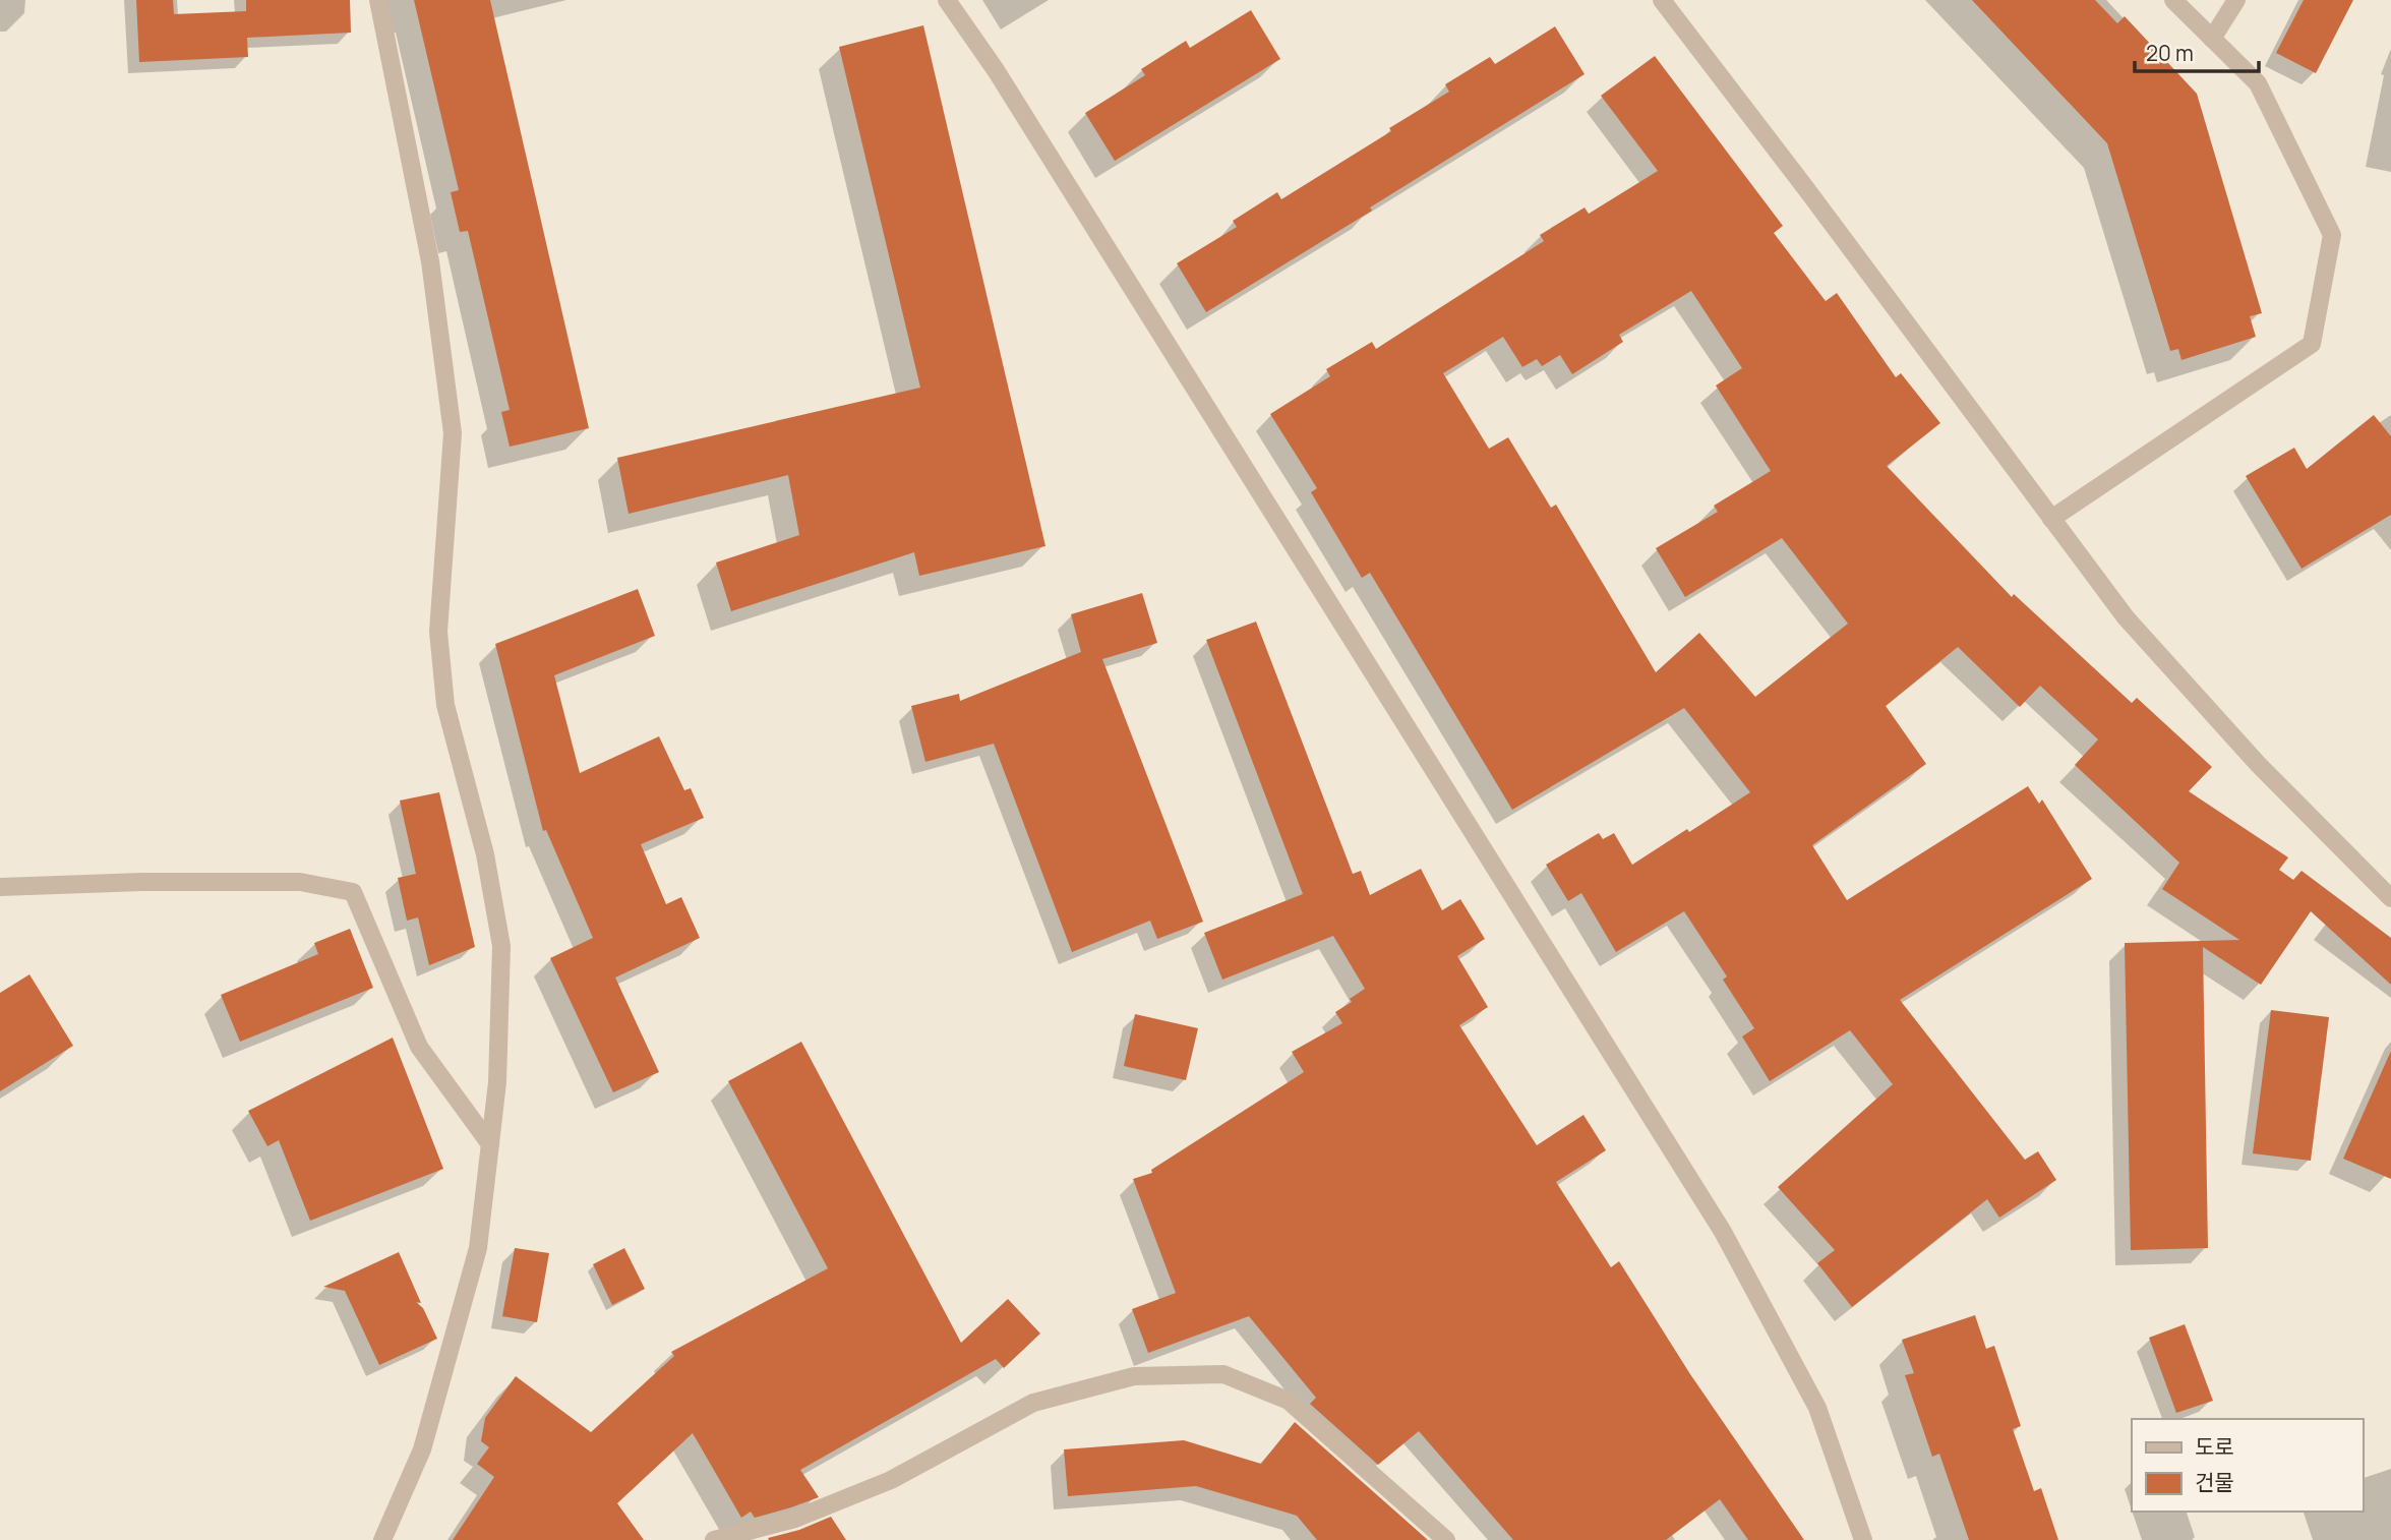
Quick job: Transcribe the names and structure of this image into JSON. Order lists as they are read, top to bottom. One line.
{"legend":["도로","건물"],"scale_bar":"20 m"}
